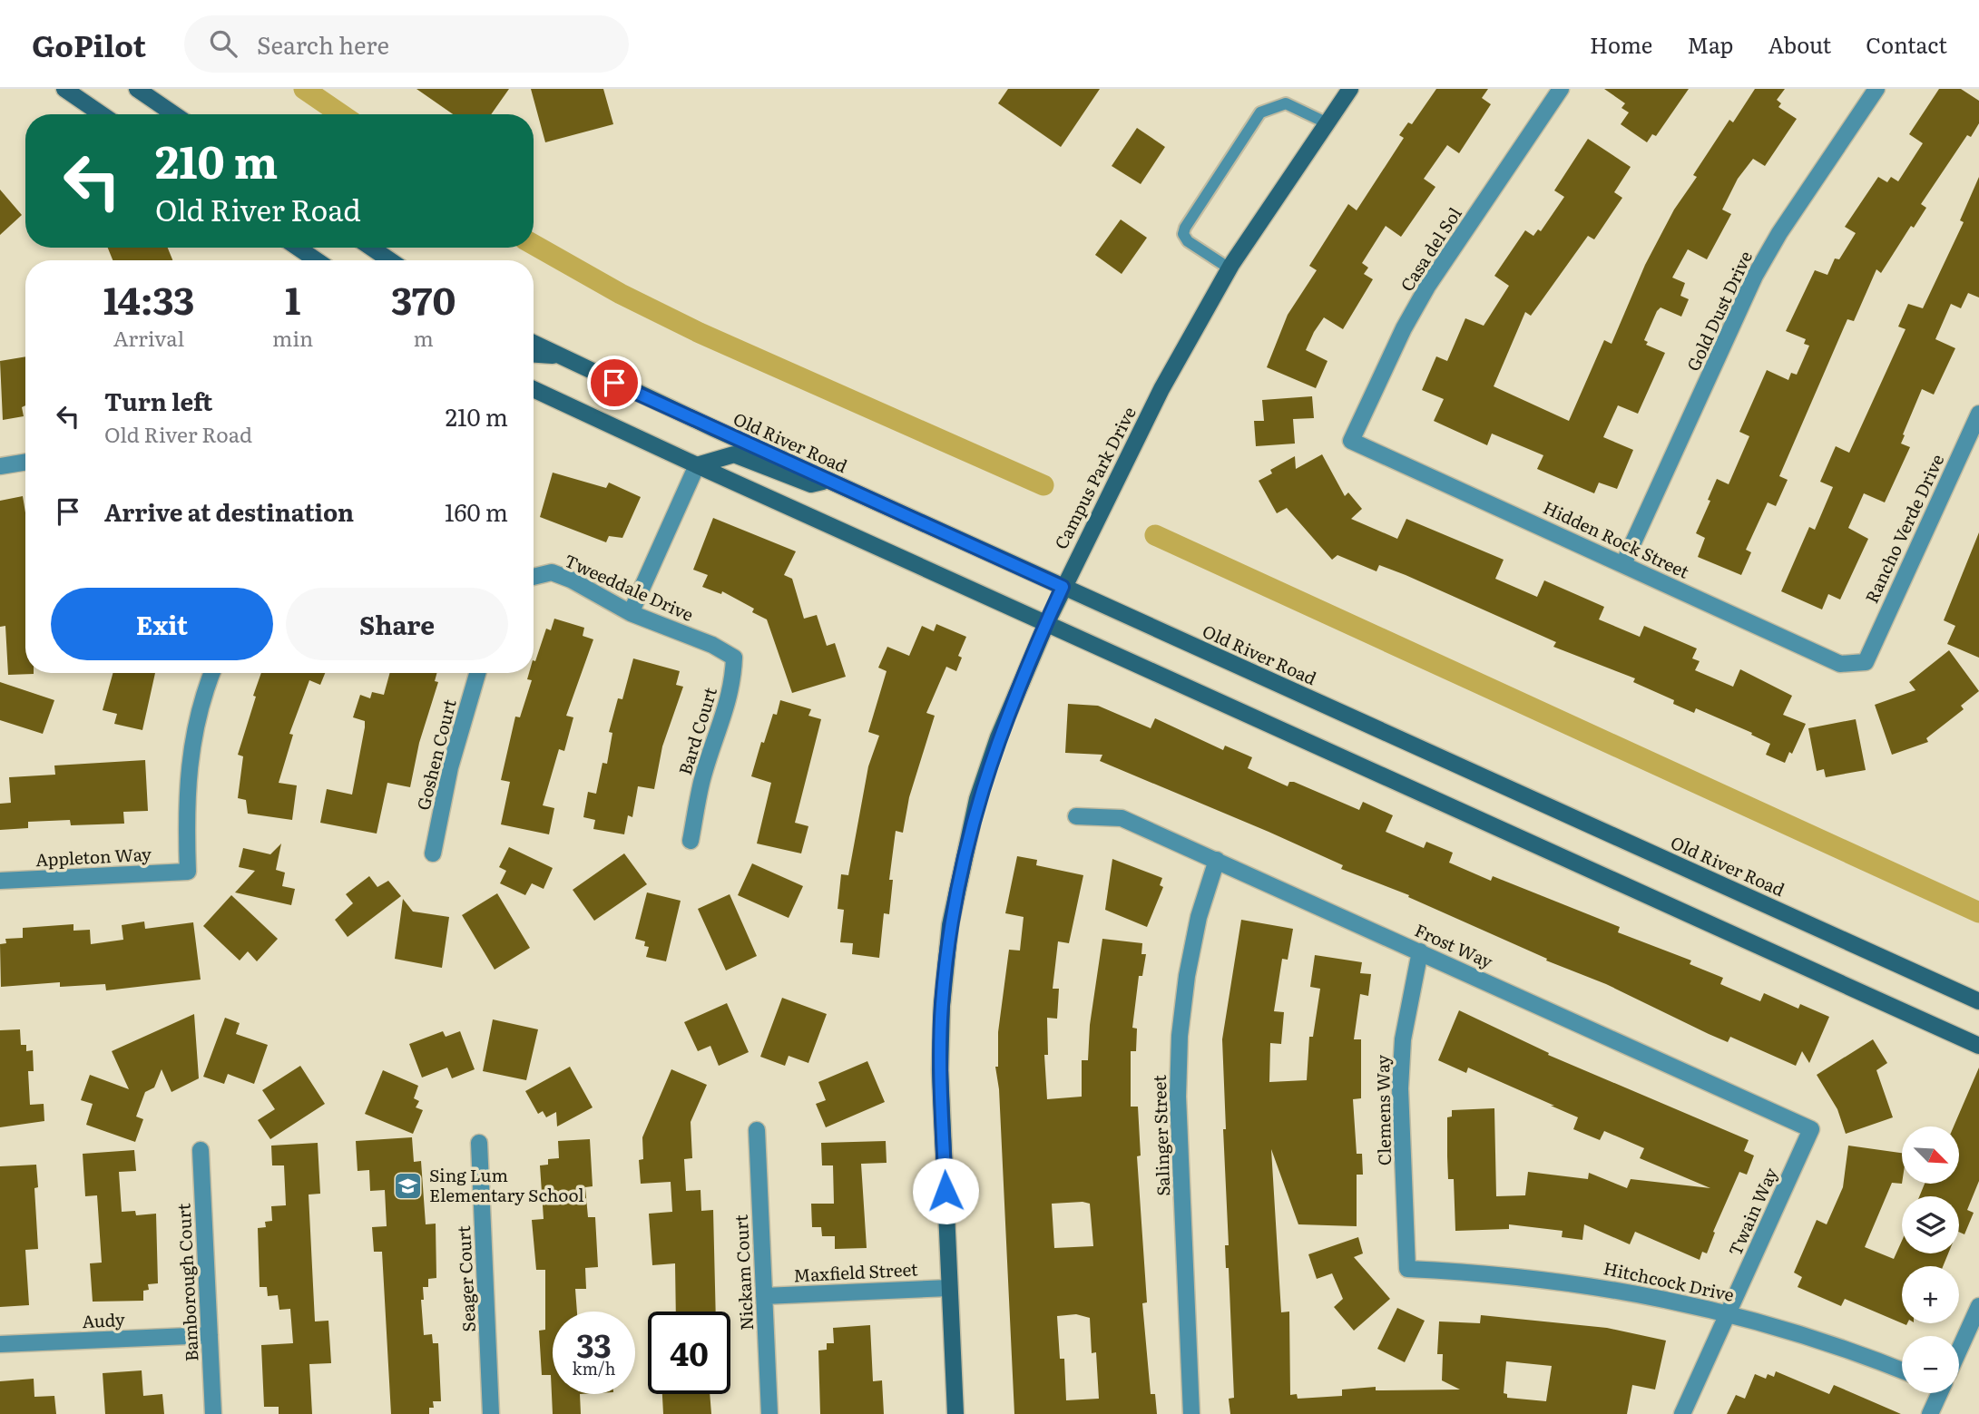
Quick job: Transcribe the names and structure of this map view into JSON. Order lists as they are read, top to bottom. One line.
{"streets":{"main road":["Old River Road","Campus Park Drive"],"street":["Casa del Sol","Gold Dust Drive","Rancho Verde Drive","Hidden Rock Street","Tweeddale Drive","Bard Court","Goshen Court","Appleton Way","Frost Way","Clemens Way","Salinger Street","Twain Way","Nickam Court","Maxfield Street","Seager Court","Hitchcock Drive","Bamborough Court","Audy"]},"crossings":[["Casa del Sol","Hidden Rock Street"],["Gold Dust Drive","Hidden Rock Street"],["Old River Road","Campus Park Drive"],["Campus Park Drive","Maxfield Street"],["Rancho Verde Drive","Hidden Rock Street"],["Tweeddale Drive","Bard Court"],["Frost Way","Clemens Way"],["Frost Way","Salinger Street"],["Frost Way","Twain Way"],["Clemens Way","Hitchcock Drive"],["Twain Way","Hitchcock Drive"],["Nickam Court","Maxfield Street"],["Bamborough Court","Audy"]],"places":{"school or university":["Sing Lum Elementary School"]},"north":"bottom right","page":{"header":"GoPilot","search":"Search here","nav":["Home","Map","About","Contact"],"turn":["210 m","Old River Road"],"eta":["14:33","Arrival","1","min","370","m"],"list":[{"name":"Turn left","note":"Old River Road","value":"210 m"},{"name":"Arrive at destination","value":"160 m"}],"buttons":["Exit","Share"],"map_buttons":["+","−"],"speed":"33 km/h","limit":"40"}}
